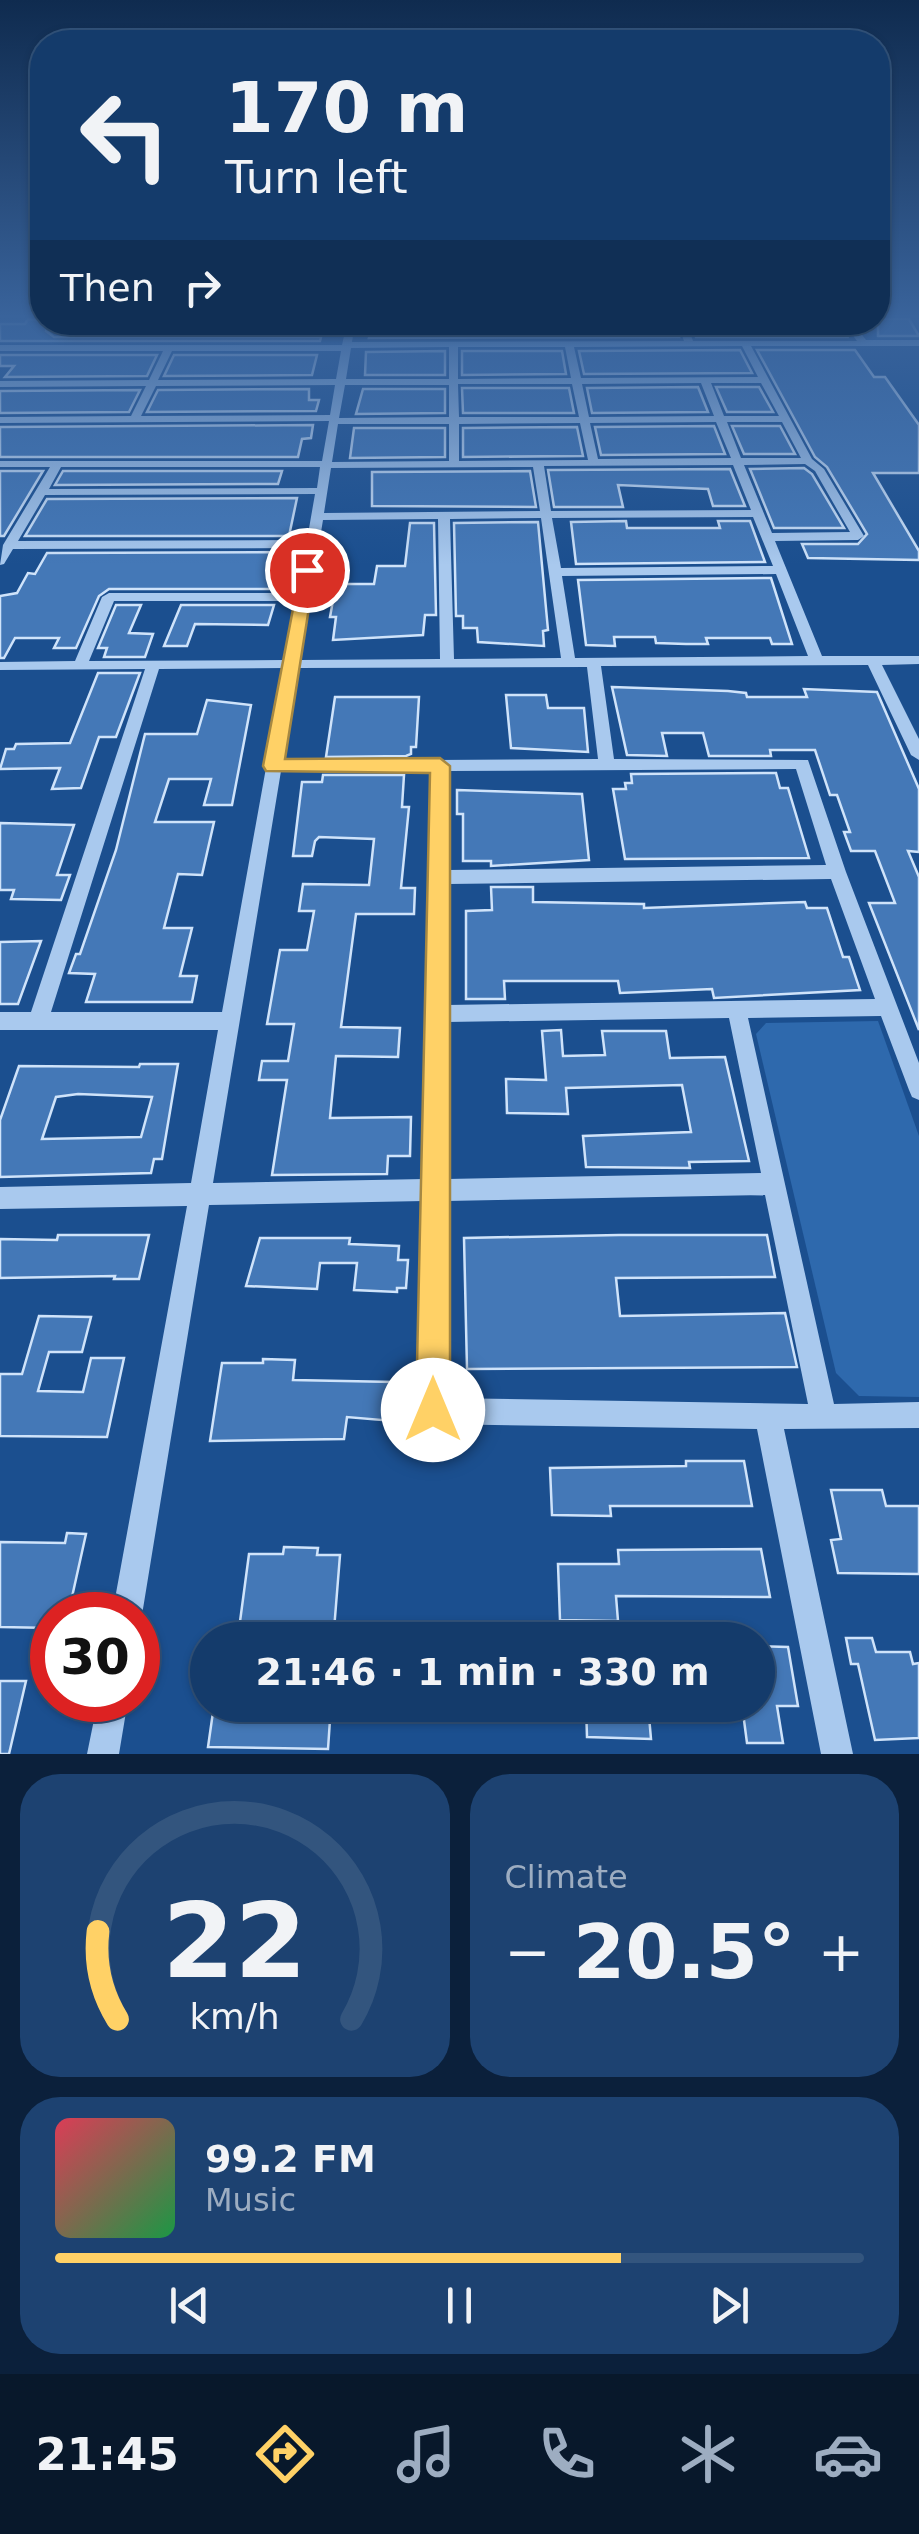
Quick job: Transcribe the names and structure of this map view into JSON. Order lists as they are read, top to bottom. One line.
{"page":{"turn":["170 m","Turn left"],"then":"Then","limit":"30","trip":"21:46 · 1 min · 330 m","tile":"Climate","heat":["−","20.5°","+"],"song":["99.2 FM","Music"],"tabs":"21:45","gauge":["22","km/h"]}}
